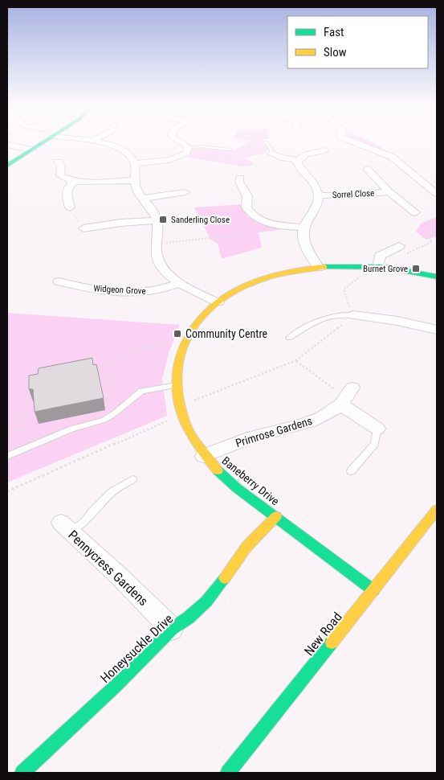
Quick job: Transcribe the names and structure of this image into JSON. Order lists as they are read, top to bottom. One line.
{"streets":{"street":["Sorrel Close","Widgeon Grove","Primrose Gardens","Baneberry Drive","Pennycress Gardens","New Road","Honeysuckle Drive"]},"crossings":[["Primrose Gardens","Baneberry Drive"],["Baneberry Drive","New Road"],["Baneberry Drive","Honeysuckle Drive"],["Pennycress Gardens","Honeysuckle Drive"]],"places":{"transit":["Sanderling Close","Burnet Grove","Community Centre"]},"legend":["Fast","Slow"]}
